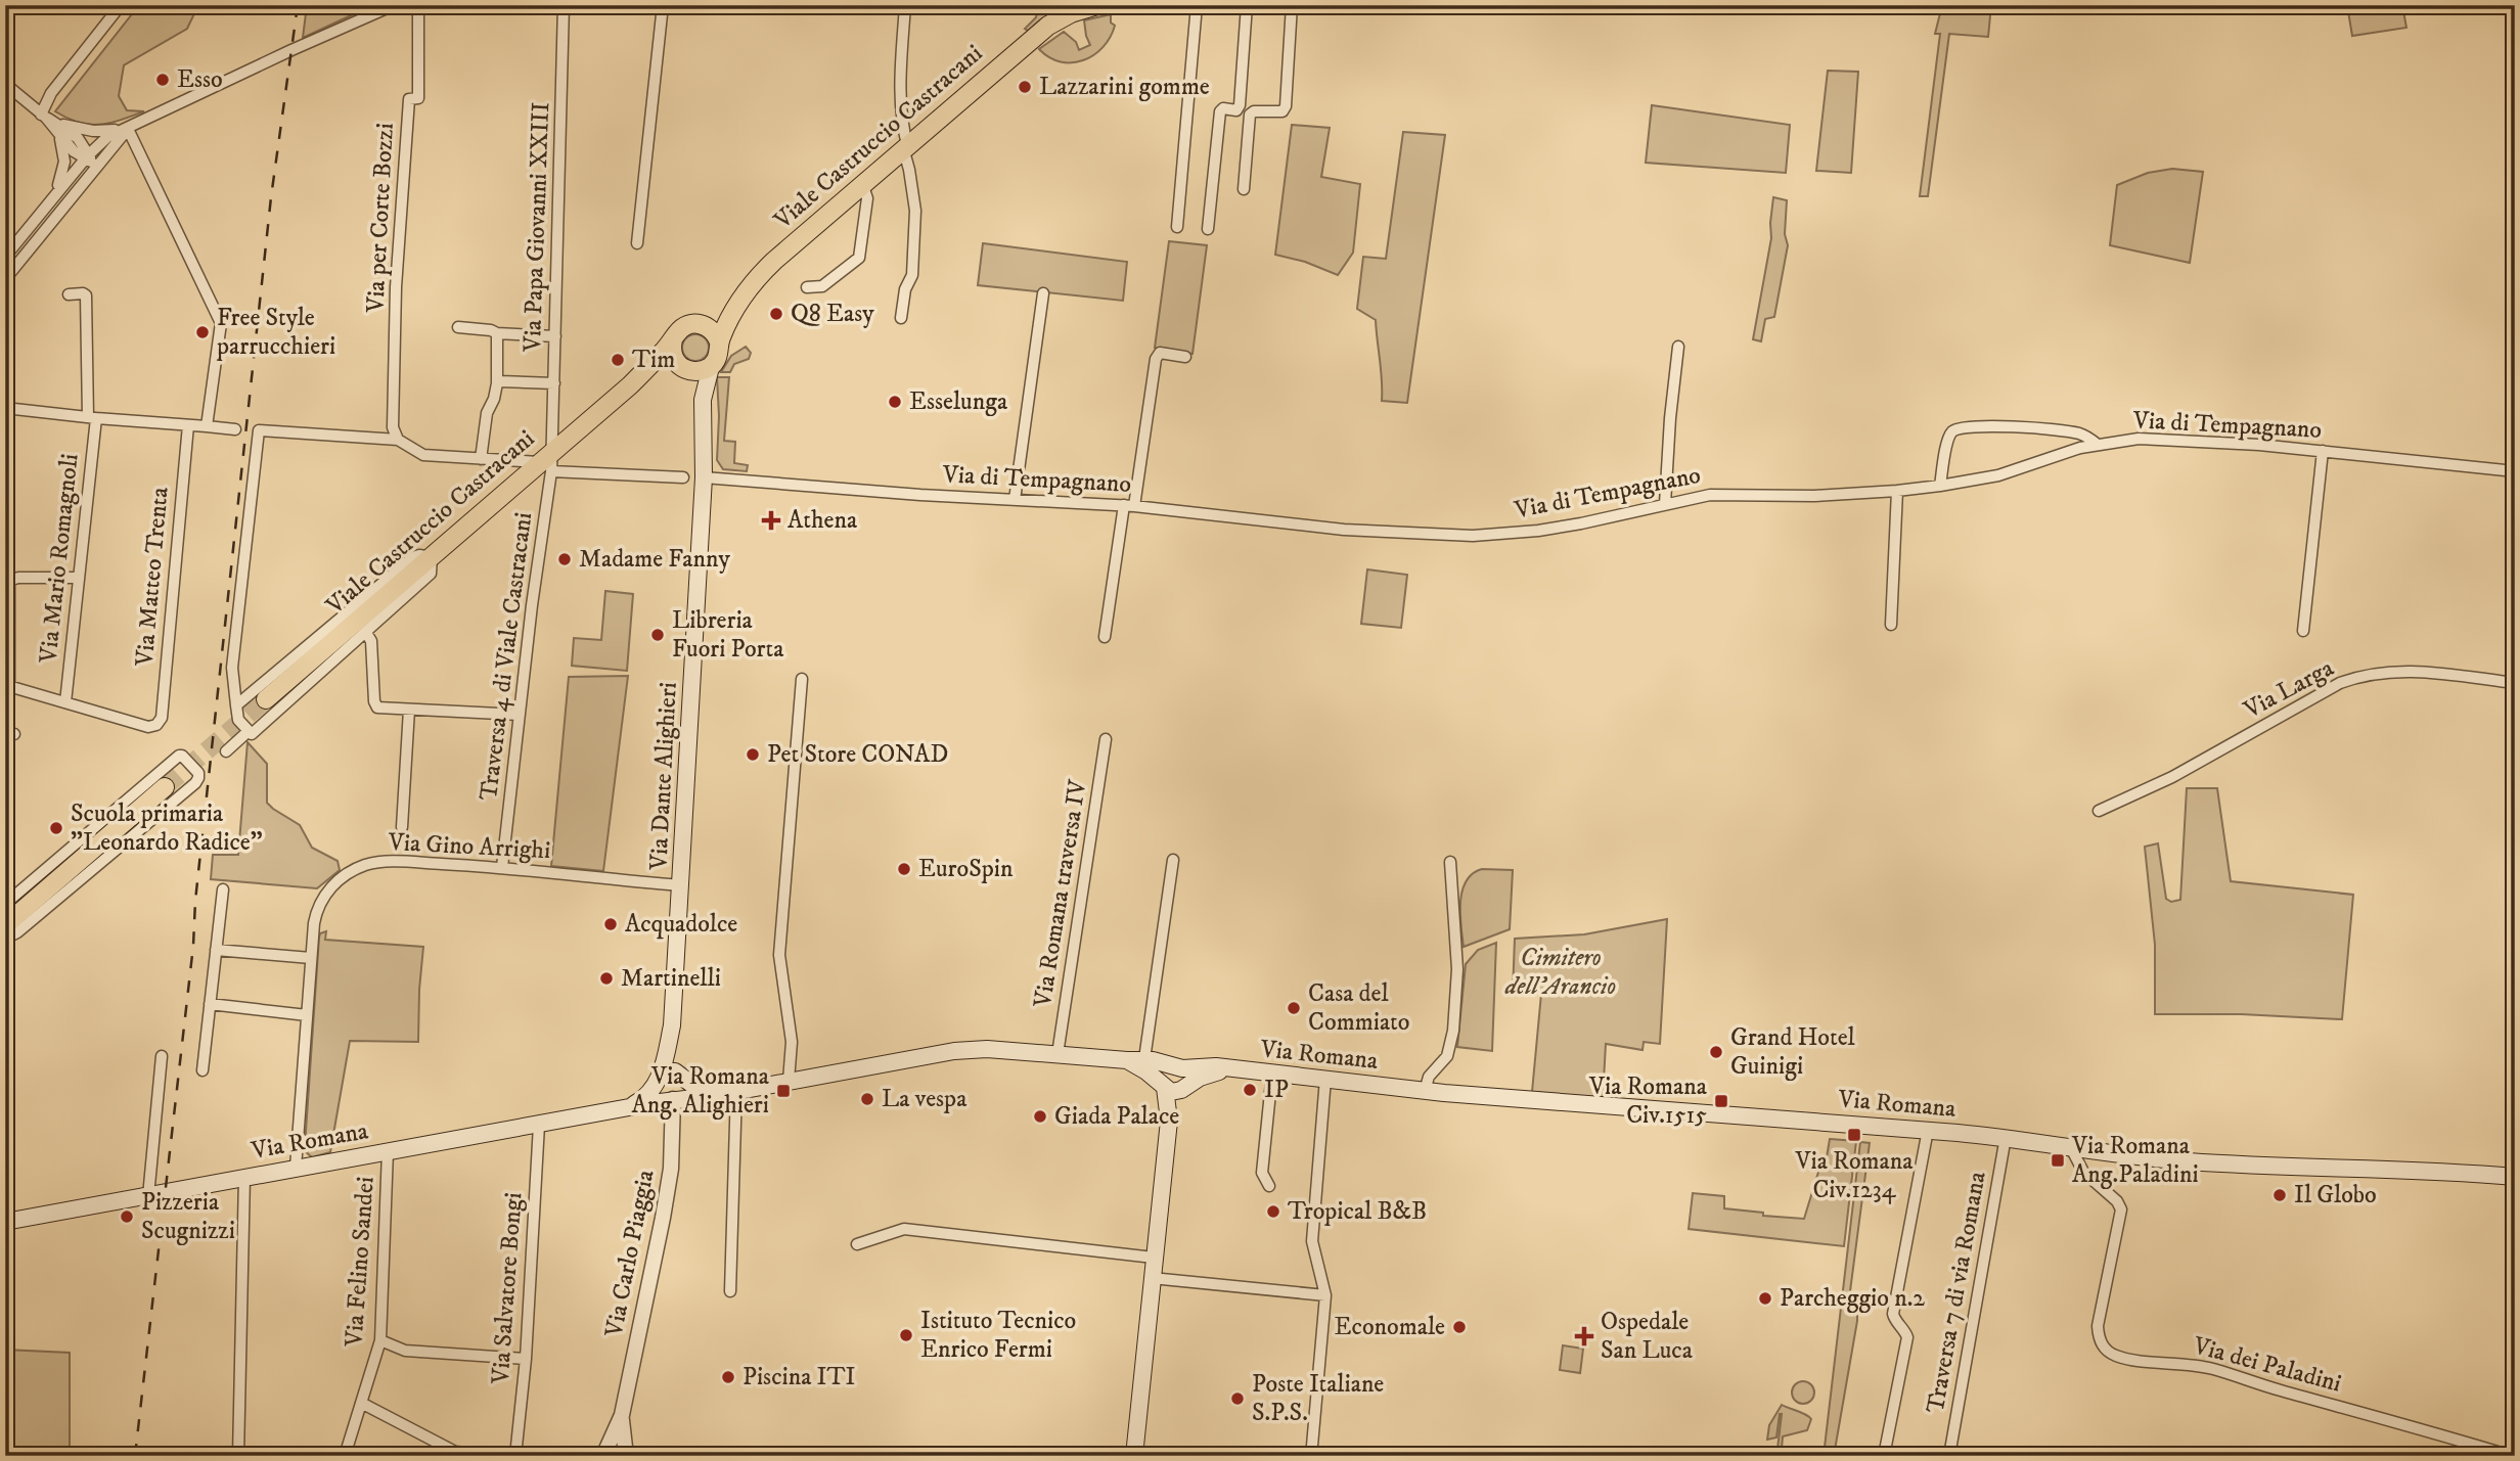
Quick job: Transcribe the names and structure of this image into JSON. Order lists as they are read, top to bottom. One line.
{"streets":{"main road":["Viale Castruccio Castracani","Via Dante Alighieri","Via Romana"],"street":["Via per Corte Bozzi","Via Papa Giovanni XXIII","Via di Tempagnano","Via Mario Romagnoli","Via Matteo Trenta","Traversa 4 di Viale Castracani","Via Larga","Via Gino Arrighi","Via Romana traversa IV","Via Carlo Piaggia","Via Felino Sandei","Via Salvatore Bongi","Traversa 7 di via Romana","Via dei Paladini"]},"crossings":[["Viale Castruccio Castracani","Via Papa Giovanni XXIII"],["Viale Castruccio Castracani","Traversa 4 di Viale Castracani"],["Viale Castruccio Castracani","Via Dante Alighieri"],["Via Papa Giovanni XXIII","Traversa 4 di Viale Castracani"],["Via di Tempagnano","Via Dante Alighieri"],["Via Mario Romagnoli","Via Matteo Trenta"],["Traversa 4 di Viale Castracani","Via Gino Arrighi"],["Via Dante Alighieri","Via Gino Arrighi"],["Via Dante Alighieri","Via Romana"],["Via Gino Arrighi","Via Romana"],["Via Romana traversa IV","Via Romana"],["Via Romana","Via Carlo Piaggia"],["Via Romana","Via Felino Sandei"],["Via Romana","Via Salvatore Bongi"],["Via Romana","Traversa 7 di via Romana"],["Via Romana","Via dei Paladini"]],"parks":["Cimitero dell'Arancio"],"places":{"other":["Esso","Lazzarini gomme","Q8 Easy","Free Style parrucchieri","Tim","Esselunga","Madame Fanny","Libreria Fuori Porta","Pet Store CONAD","Scuola primaria \"Leonardo Radice\"","EuroSpin","Acquadolce","Martinelli","Casa del Commiato","Grand Hotel Guinigi","IP","La vespa","Giada Palace","Il Globo","Tropical B&B","Pizzeria Scugnizzi","Parcheggio n.2","Economale","Istituto Tecnico Enrico Fermi","Piscina ITI","Poste Italiane S.P.S."],"health":["Athena","Ospedale San Luca"],"transit":["Via Romana Ang. Alighieri","Via Romana Civ.1515","Via Romana Civ.1234","Via Romana Ang.Paladini"]}}
